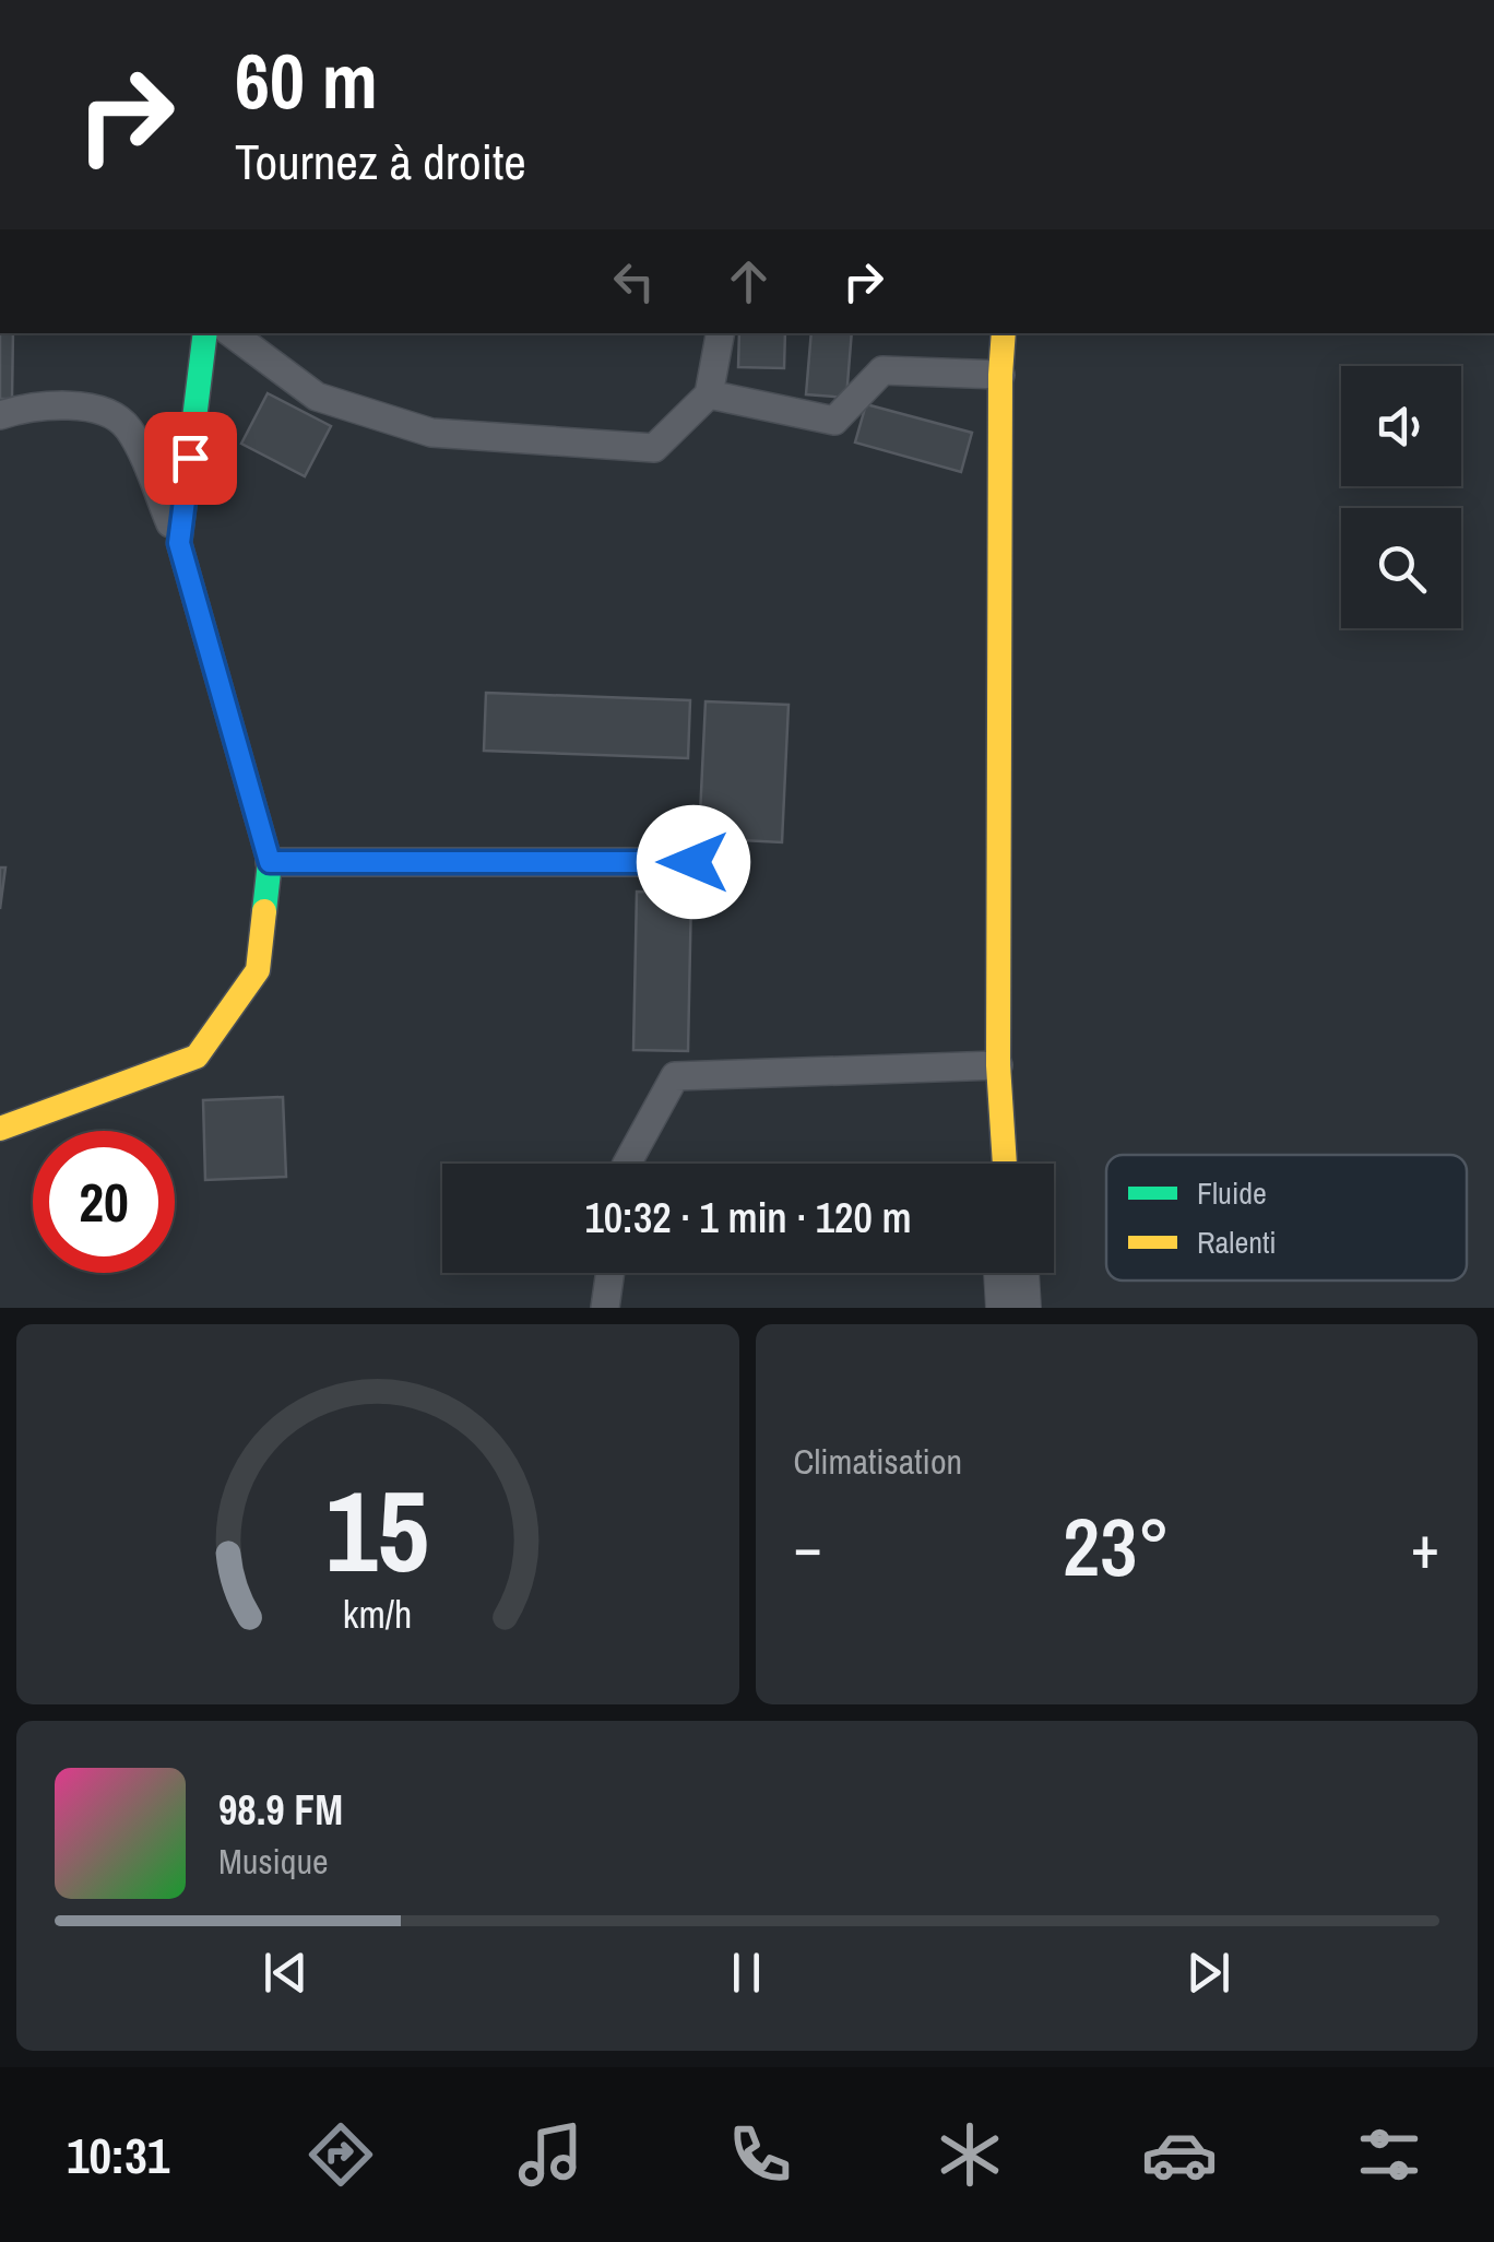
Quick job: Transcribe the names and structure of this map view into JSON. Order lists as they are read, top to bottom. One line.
{"legend":["Fluide","Ralenti"],"page":{"turn":["60 m","Tournez à droite"],"limit":"20","trip":"10:32 · 1 min · 120 m","tile":"Climatisation","heat":["−","23°","+"],"song":["98.9 FM","Musique"],"tabs":"10:31","gauge":["15","km/h"]}}
